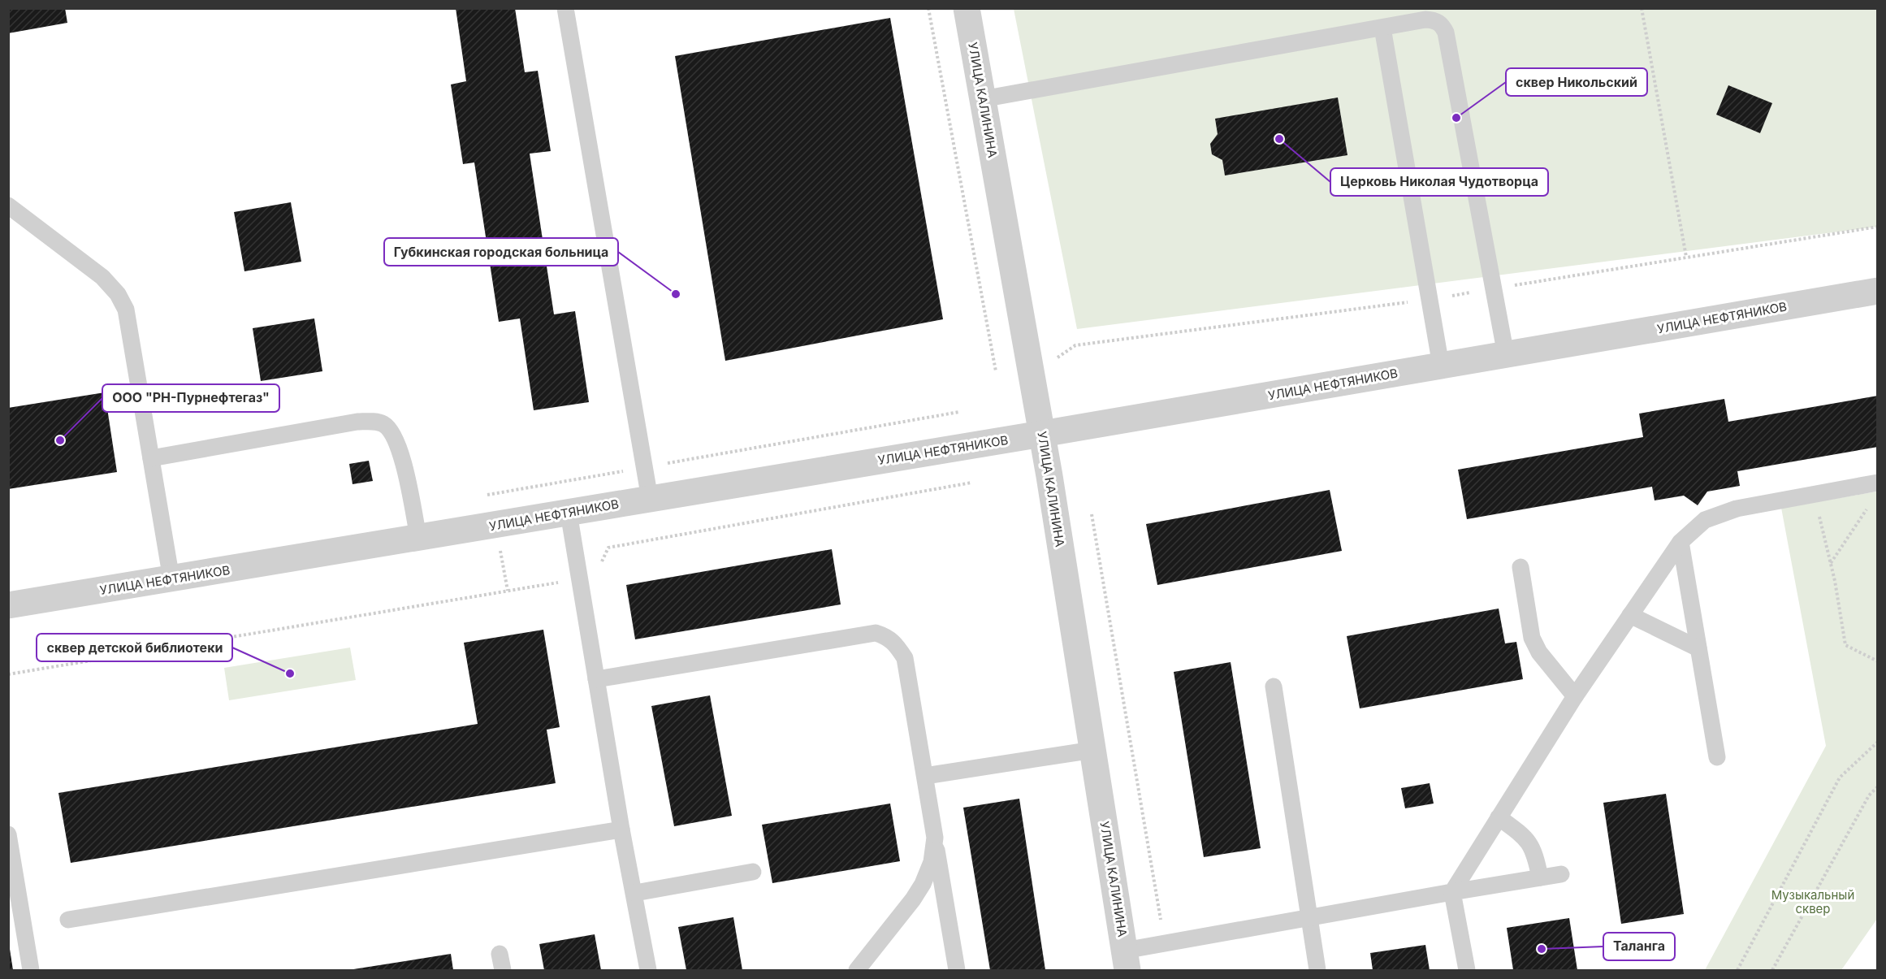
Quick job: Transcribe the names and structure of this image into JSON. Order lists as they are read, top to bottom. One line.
{"streets":{"street":["УЛИЦА КАЛИНИНА","УЛИЦА НЕФТЯНИКОВ"]},"crossings":[["УЛИЦА КАЛИНИНА","УЛИЦА НЕФТЯНИКОВ"]],"parks":["Музыкальный сквер"],"places":["сквер Никольский","Церковь Николая Чудотворца","Губкинская городская больница","ООО \"РН-Пурнефтегаз\"","сквер детской библиотеки","Таланга"]}
